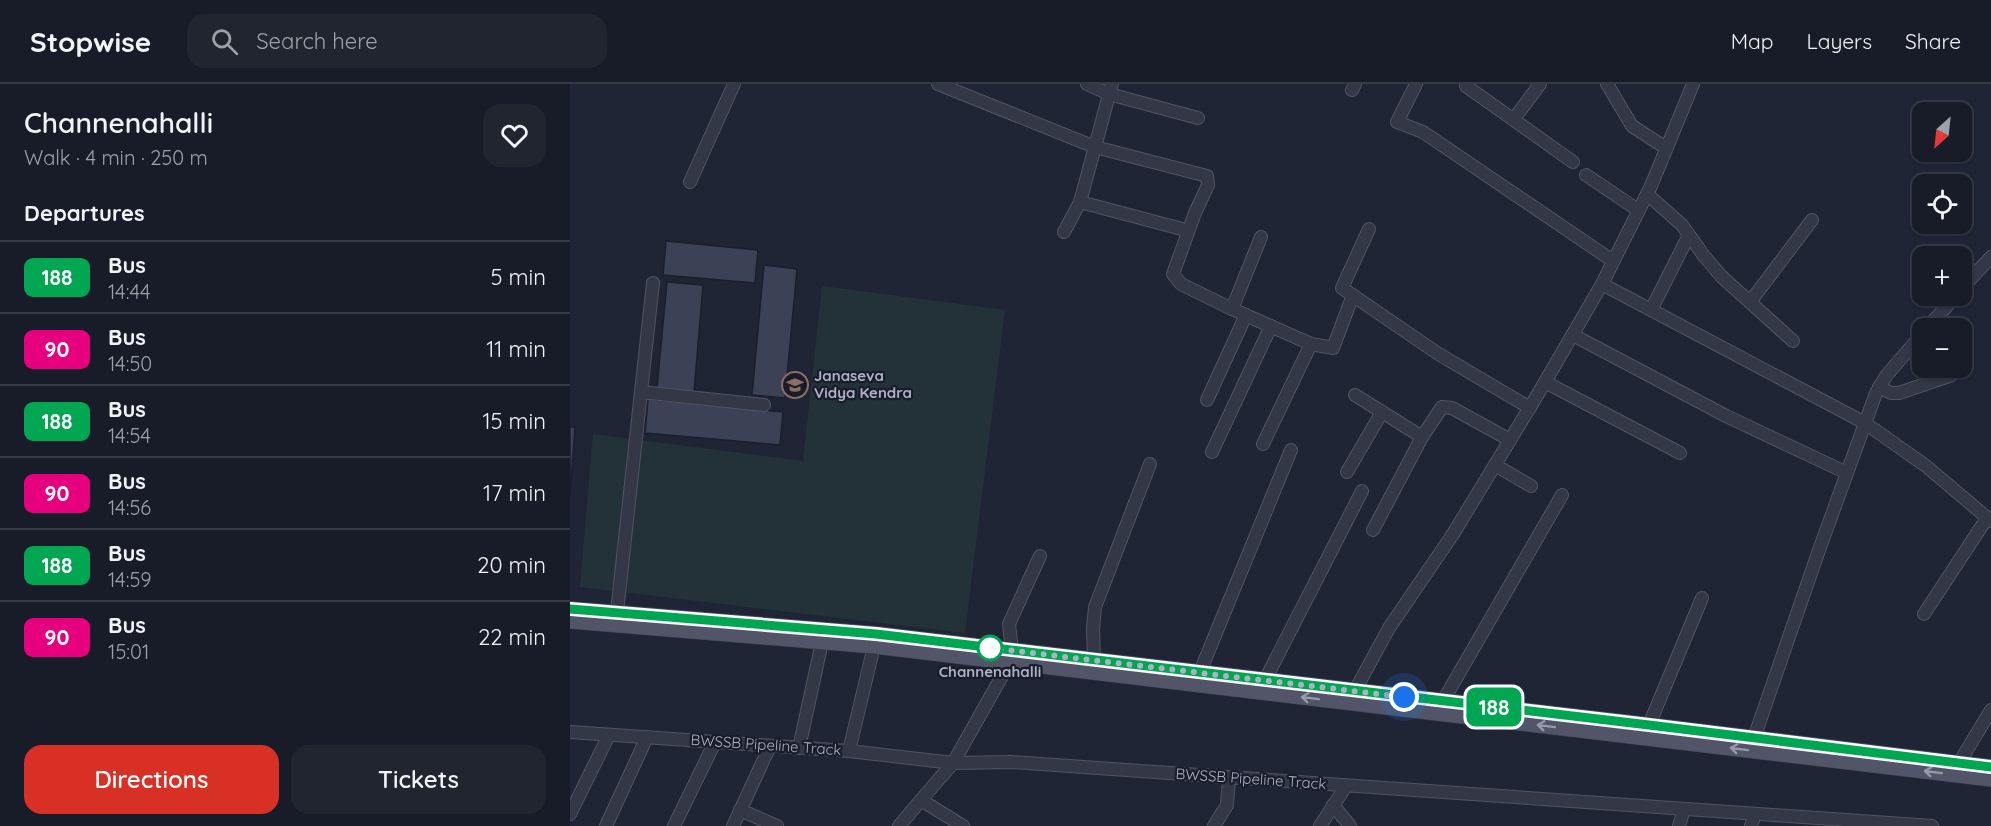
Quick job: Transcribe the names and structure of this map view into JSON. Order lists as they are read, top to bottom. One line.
{"streets":{"street":["BWSSB Pipeline Track"]},"places":{"school or university":["Janaseva Vidya Kendra"],"other":["Channenahalli"]},"lines":["bus line 188"],"north":"bottom left","page":{"header":"Stopwise","search":"Search here","nav":["Map","Layers","Share"],"heading":[["Channenahalli","Walk · 4 min · 250 m"],"Departures"],"on_map":"188","map_buttons":["+","−"],"list":[{"mark":"188","name":"Bus","note":"14:44","value":"5 min"},{"mark":"90","name":"Bus","note":"14:50","value":"11 min"},{"mark":"188","name":"Bus","note":"14:54","value":"15 min"},{"mark":"90","name":"Bus","note":"14:56","value":"17 min"},{"mark":"188","name":"Bus","note":"14:59","value":"20 min"},{"mark":"90","name":"Bus","note":"15:01","value":"22 min"}],"buttons":["Directions","Tickets"]}}
